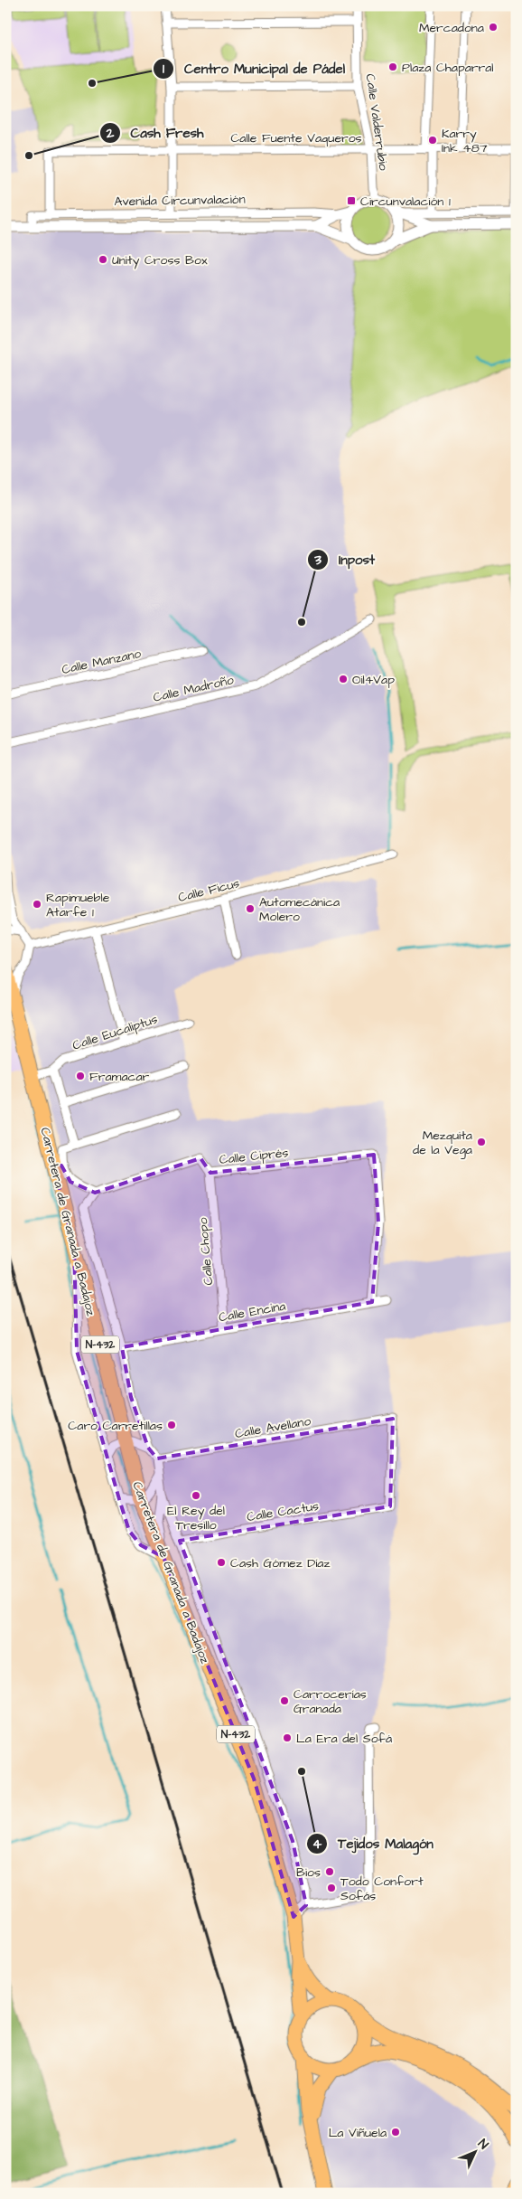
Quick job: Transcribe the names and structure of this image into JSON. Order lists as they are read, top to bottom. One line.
{"streets":{"highway":["Carretera de Granada a Badajoz","N-432"],"street":["Calle Valderrubio","Calle Fuente Vaqueros","Avenida Circunvalación","Calle Manzano","Calle Madroño","Calle Ficus","Calle Eucaliptus","Calle Ciprés","Calle Chopo","Calle Encina","Calle Avellano","Calle Cactus"]},"crossings":[["Calle Valderrubio","Calle Fuente Vaqueros"],["Calle Valderrubio","Avenida Circunvalación"],["Calle Fuente Vaqueros","Avenida Circunvalación"],["Calle Eucaliptus","Carretera de Granada a Badajoz"],["Calle Ciprés","Calle Chopo"],["Calle Ciprés","Calle Encina"],["Carretera de Granada a Badajoz","N-432"],["Calle Chopo","Calle Encina"],["Calle Avellano","Calle Cactus"]],"places":{"other":["Mercadona","Plaza Chaparral","Centro Municipal de Pádel","Karry Ink 487","Cash Fresh","Unity Cross Box","Inpost","Oil4Vap","Rapimueble Atarfe 1","Automecánica Molero","Framacar","Mezquita de la Vega","Caro Carretillas","El Rey del Tresillo","Cash Gómez Díaz","Carrocerías Granada","La Era del Sofá","Tejidos Malagón","Bios","Todo Confort Sofás","La Viñuela"],"transit":["Circunvalación 1"]},"north":"top right"}
